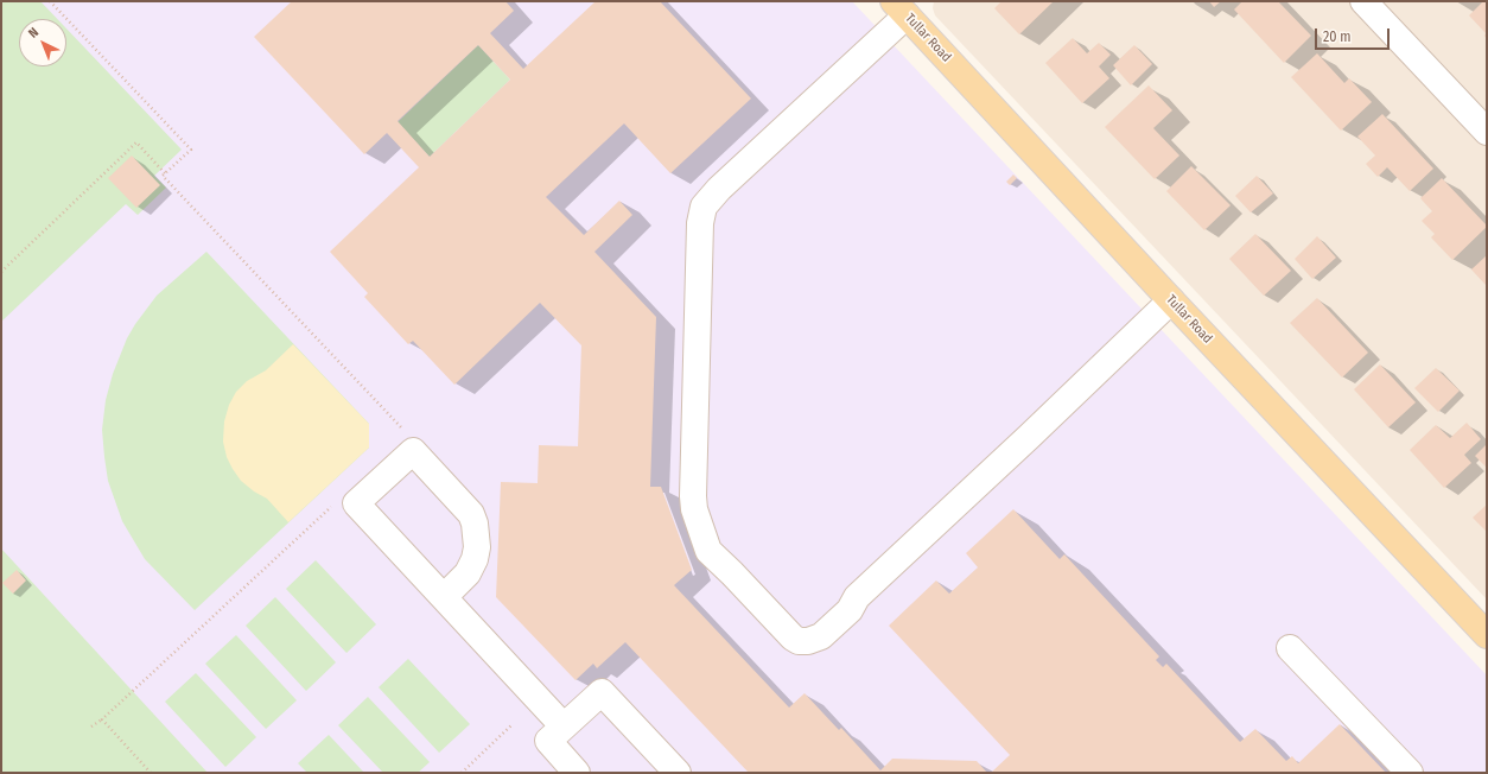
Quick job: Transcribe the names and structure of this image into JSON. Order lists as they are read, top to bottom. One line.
{"streets":{"main road":["Tullar Road"]},"scale_bar":"20 m","north":"top left"}
